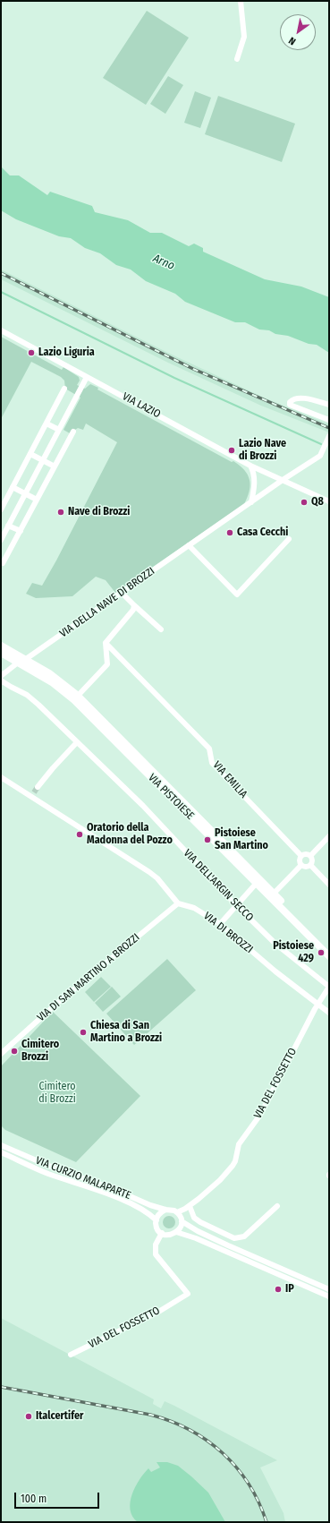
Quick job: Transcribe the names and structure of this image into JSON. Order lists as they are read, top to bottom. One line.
{"streets":{"main road":["VIA PISTOIESE"],"street":["VIA LAZIO","VIA DELLA NAVE DI BROZZI","VIA EMILIA","VIA DELL'ARGIN SECCO","VIA DI BROZZI","VIA DI SAN MARTINO A BROZZI","VIA DEL FOSSETTO","VIA CURZIO MALAPARTE"]},"crossings":[["VIA LAZIO","VIA DELLA NAVE DI BROZZI"],["VIA DELLA NAVE DI BROZZI","VIA PISTOIESE"],["VIA DELL'ARGIN SECCO","VIA DEL FOSSETTO"],["VIA DI BROZZI","VIA DI SAN MARTINO A BROZZI"],["VIA DI BROZZI","VIA DEL FOSSETTO"],["VIA DEL FOSSETTO","VIA CURZIO MALAPARTE"]],"water":["Arno"],"parks":["Cimitero di Brozzi"],"places":["Lazio Liguria","Lazio Nave di Brozzi","Q8","Nave di Brozzi","Casa Cecchi","Oratorio della Madonna del Pozzo","Pistoiese San Martino","Pistoiese 429","Chiesa di San Martino a Brozzi","Cimitero Brozzi","IP","Italcertifer"],"scale_bar":"100 m","north":"bottom left"}
